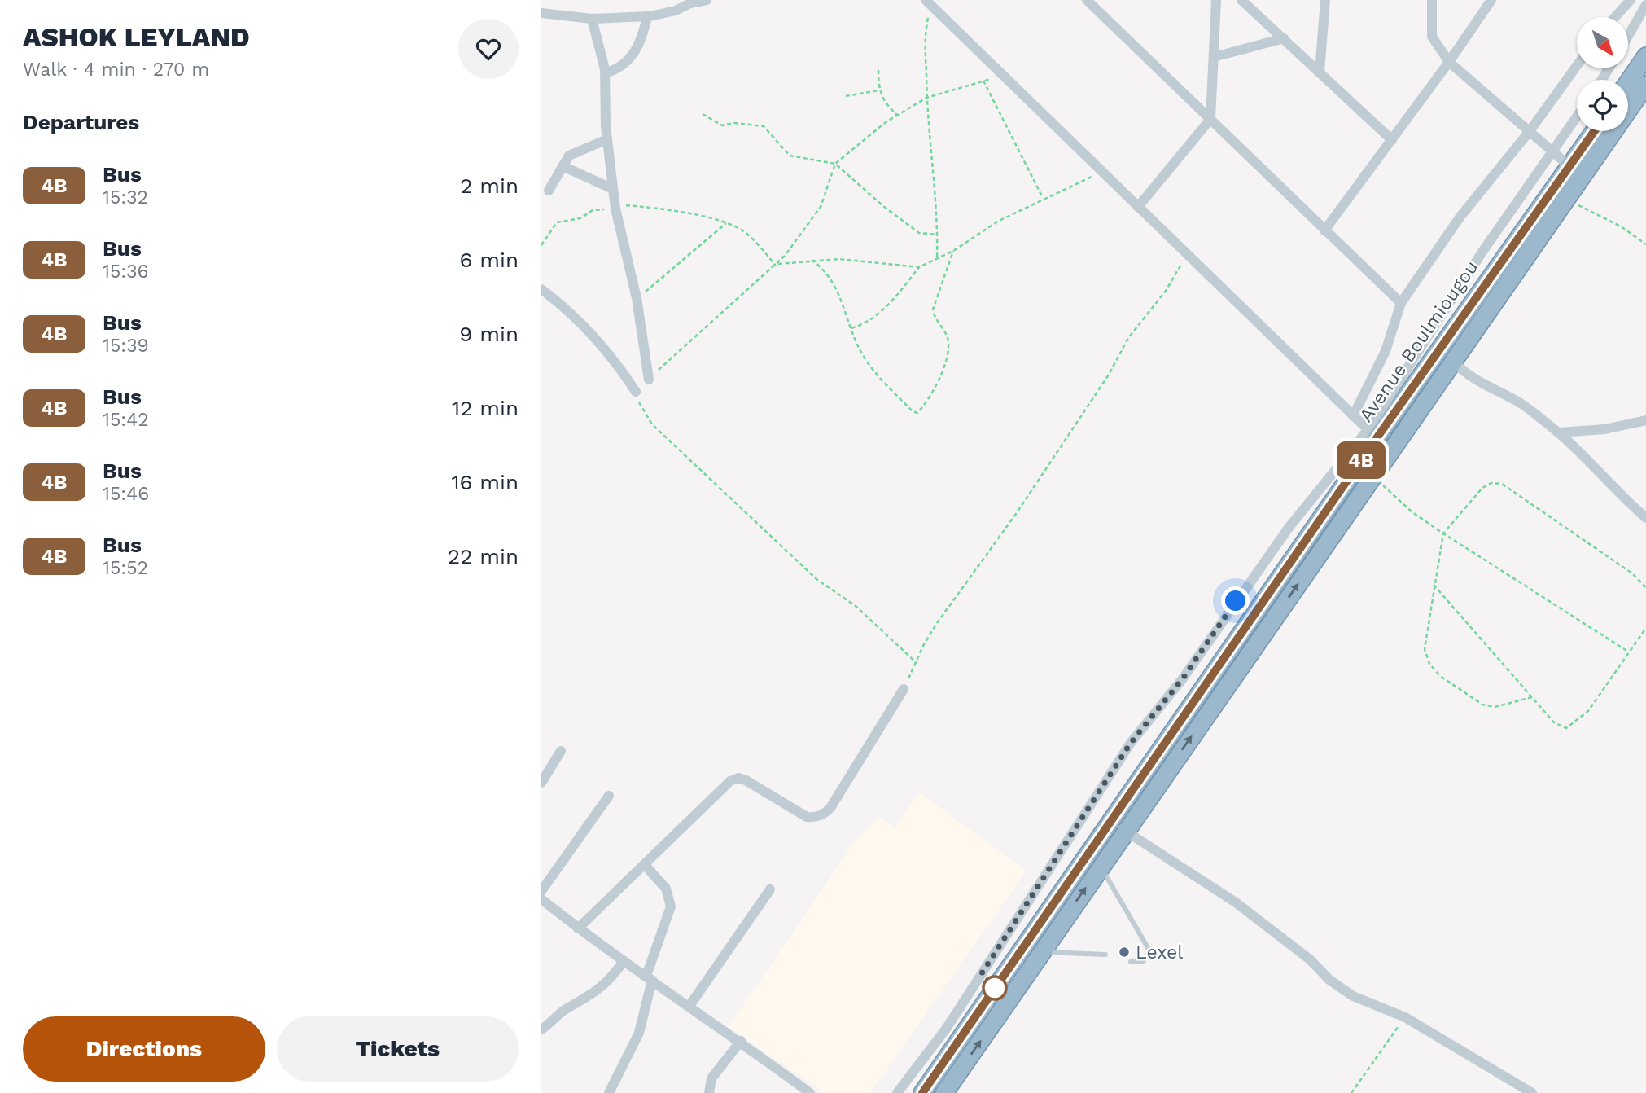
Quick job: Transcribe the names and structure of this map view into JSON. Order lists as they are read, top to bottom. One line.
{"streets":{"highway":["Avenue Boulmiougou"]},"places":["Lexel"],"lines":["bus line 4B"],"north":"bottom right","page":{"heading":[["ASHOK LEYLAND","Walk · 4 min · 270 m"],"Departures"],"on_map":"4B","list":[{"mark":"4B","name":"Bus","note":"15:32","value":"2 min"},{"mark":"4B","name":"Bus","note":"15:36","value":"6 min"},{"mark":"4B","name":"Bus","note":"15:39","value":"9 min"},{"mark":"4B","name":"Bus","note":"15:42","value":"12 min"},{"mark":"4B","name":"Bus","note":"15:46","value":"16 min"},{"mark":"4B","name":"Bus","note":"15:52","value":"22 min"}],"buttons":["Directions","Tickets"]}}
